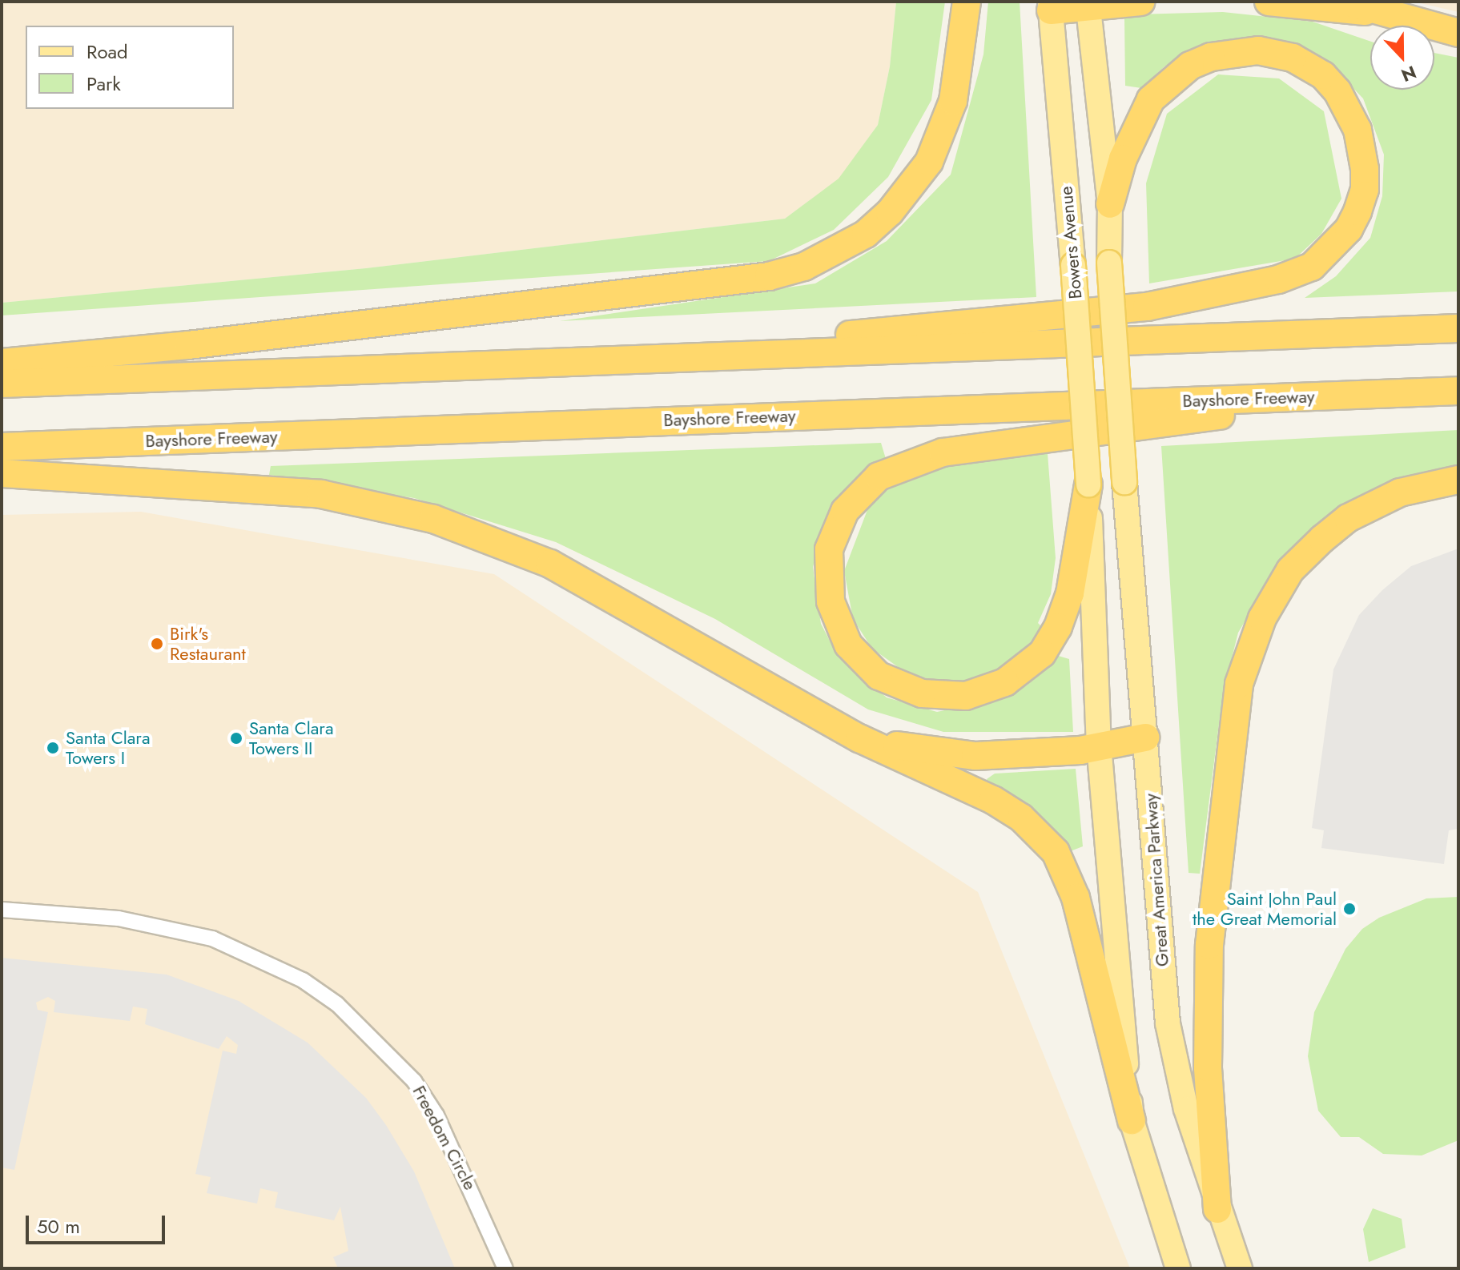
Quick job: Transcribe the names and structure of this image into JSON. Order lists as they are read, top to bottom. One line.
{"streets":{"highway":["Bayshore Freeway"],"main road":["Bowers Avenue","Great America Parkway"],"street":["Freedom Circle"]},"crossings":[["Bowers Avenue","Great America Parkway"]],"places":["Birk's Restaurant","Santa Clara Towers II","Santa Clara Towers I","Saint John Paul the Great Memorial"],"legend":["Road","Park"],"scale_bar":"50 m","north":"bottom"}
